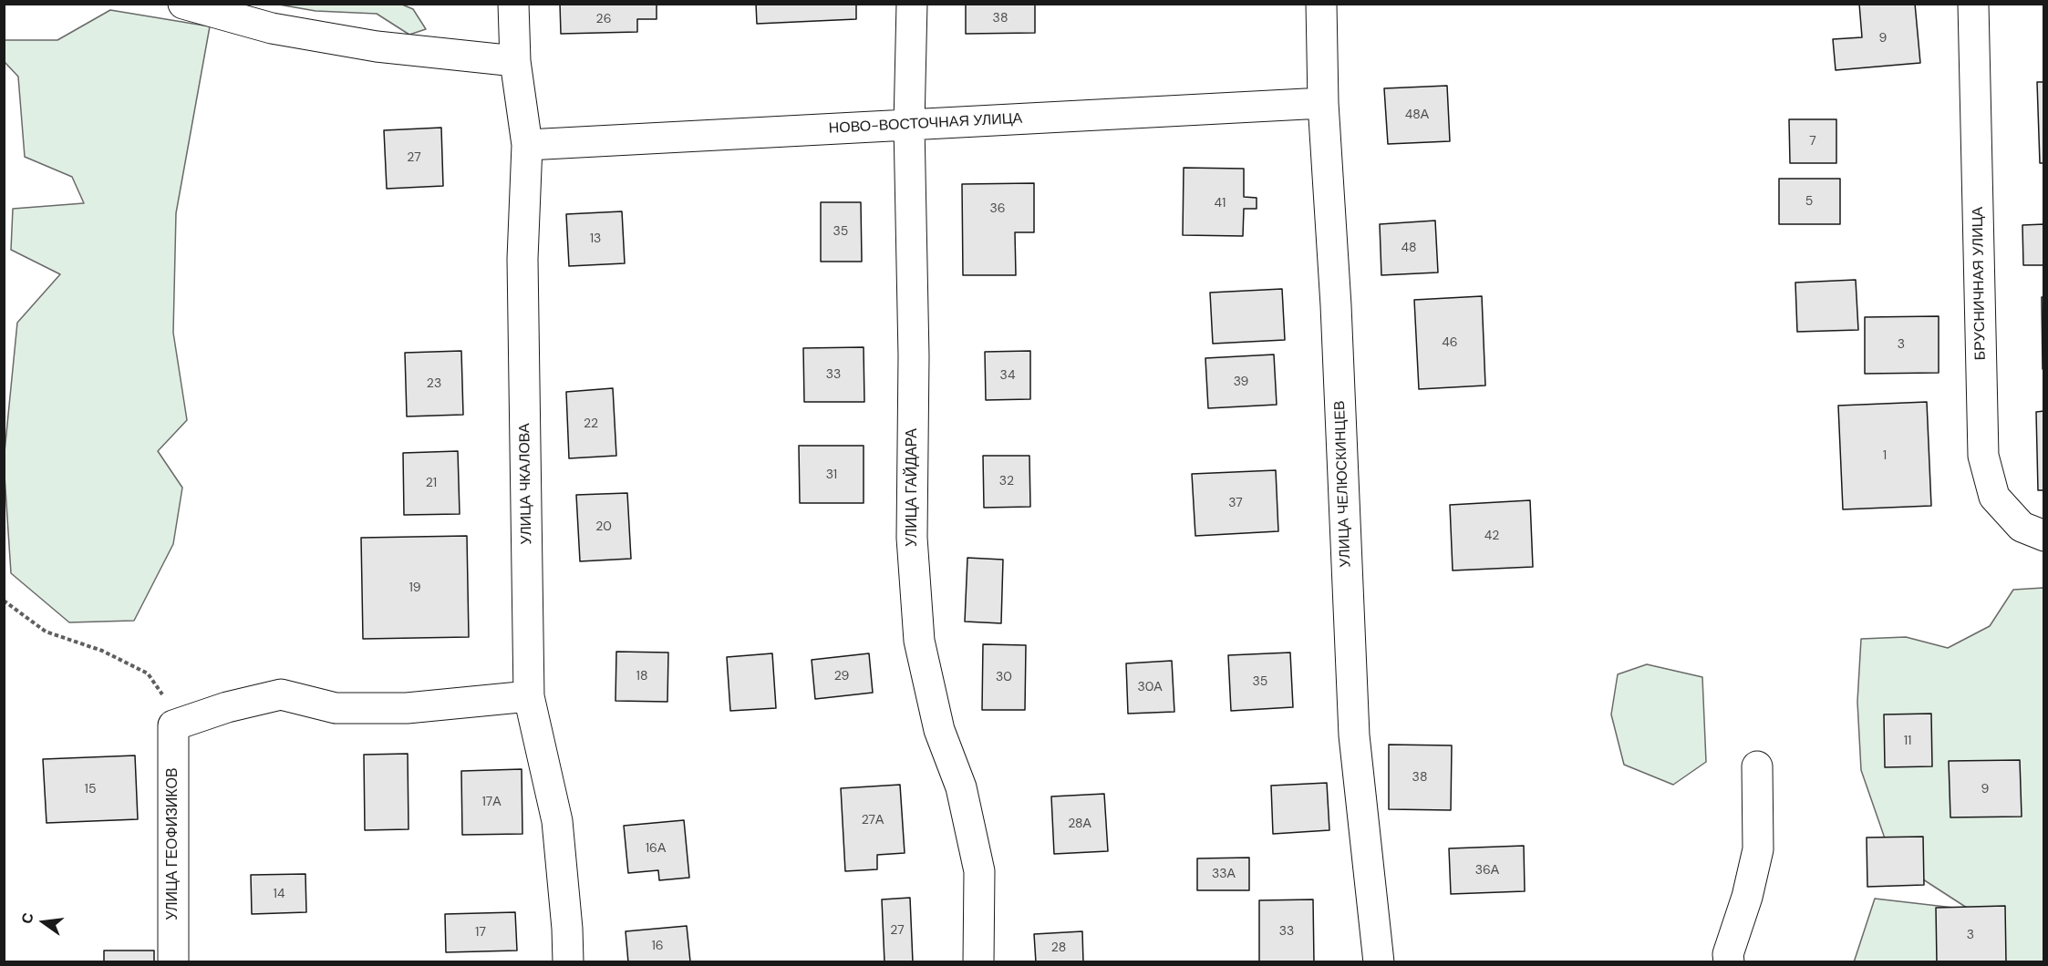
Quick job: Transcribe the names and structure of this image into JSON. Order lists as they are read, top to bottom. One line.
{"streets":{"street":["НОВО-ВОСТОЧНАЯ УЛИЦА","БРУСНИЧНАЯ УЛИЦА","УЛИЦА ЧКАЛОВА","УЛИЦА ЧЕЛЮСКИНЦЕВ","УЛИЦА ГАЙДАРА","УЛИЦА ГЕОФИЗИКОВ"]},"crossings":[["НОВО-ВОСТОЧНАЯ УЛИЦА","УЛИЦА ЧКАЛОВА"],["НОВО-ВОСТОЧНАЯ УЛИЦА","УЛИЦА ЧЕЛЮСКИНЦЕВ"],["НОВО-ВОСТОЧНАЯ УЛИЦА","УЛИЦА ГАЙДАРА"]],"house_numbers":["38","26","9","48А","7","27","5","41","36","35","13","48","46","3","33","34","39","23","22","1","31","32","21","37","20","42","19","18","29","30","35","30А","11","38","15","9","17А","27А","28А","16А","36А","33А","14","27","33","17","3","16","28"],"north":"left"}
